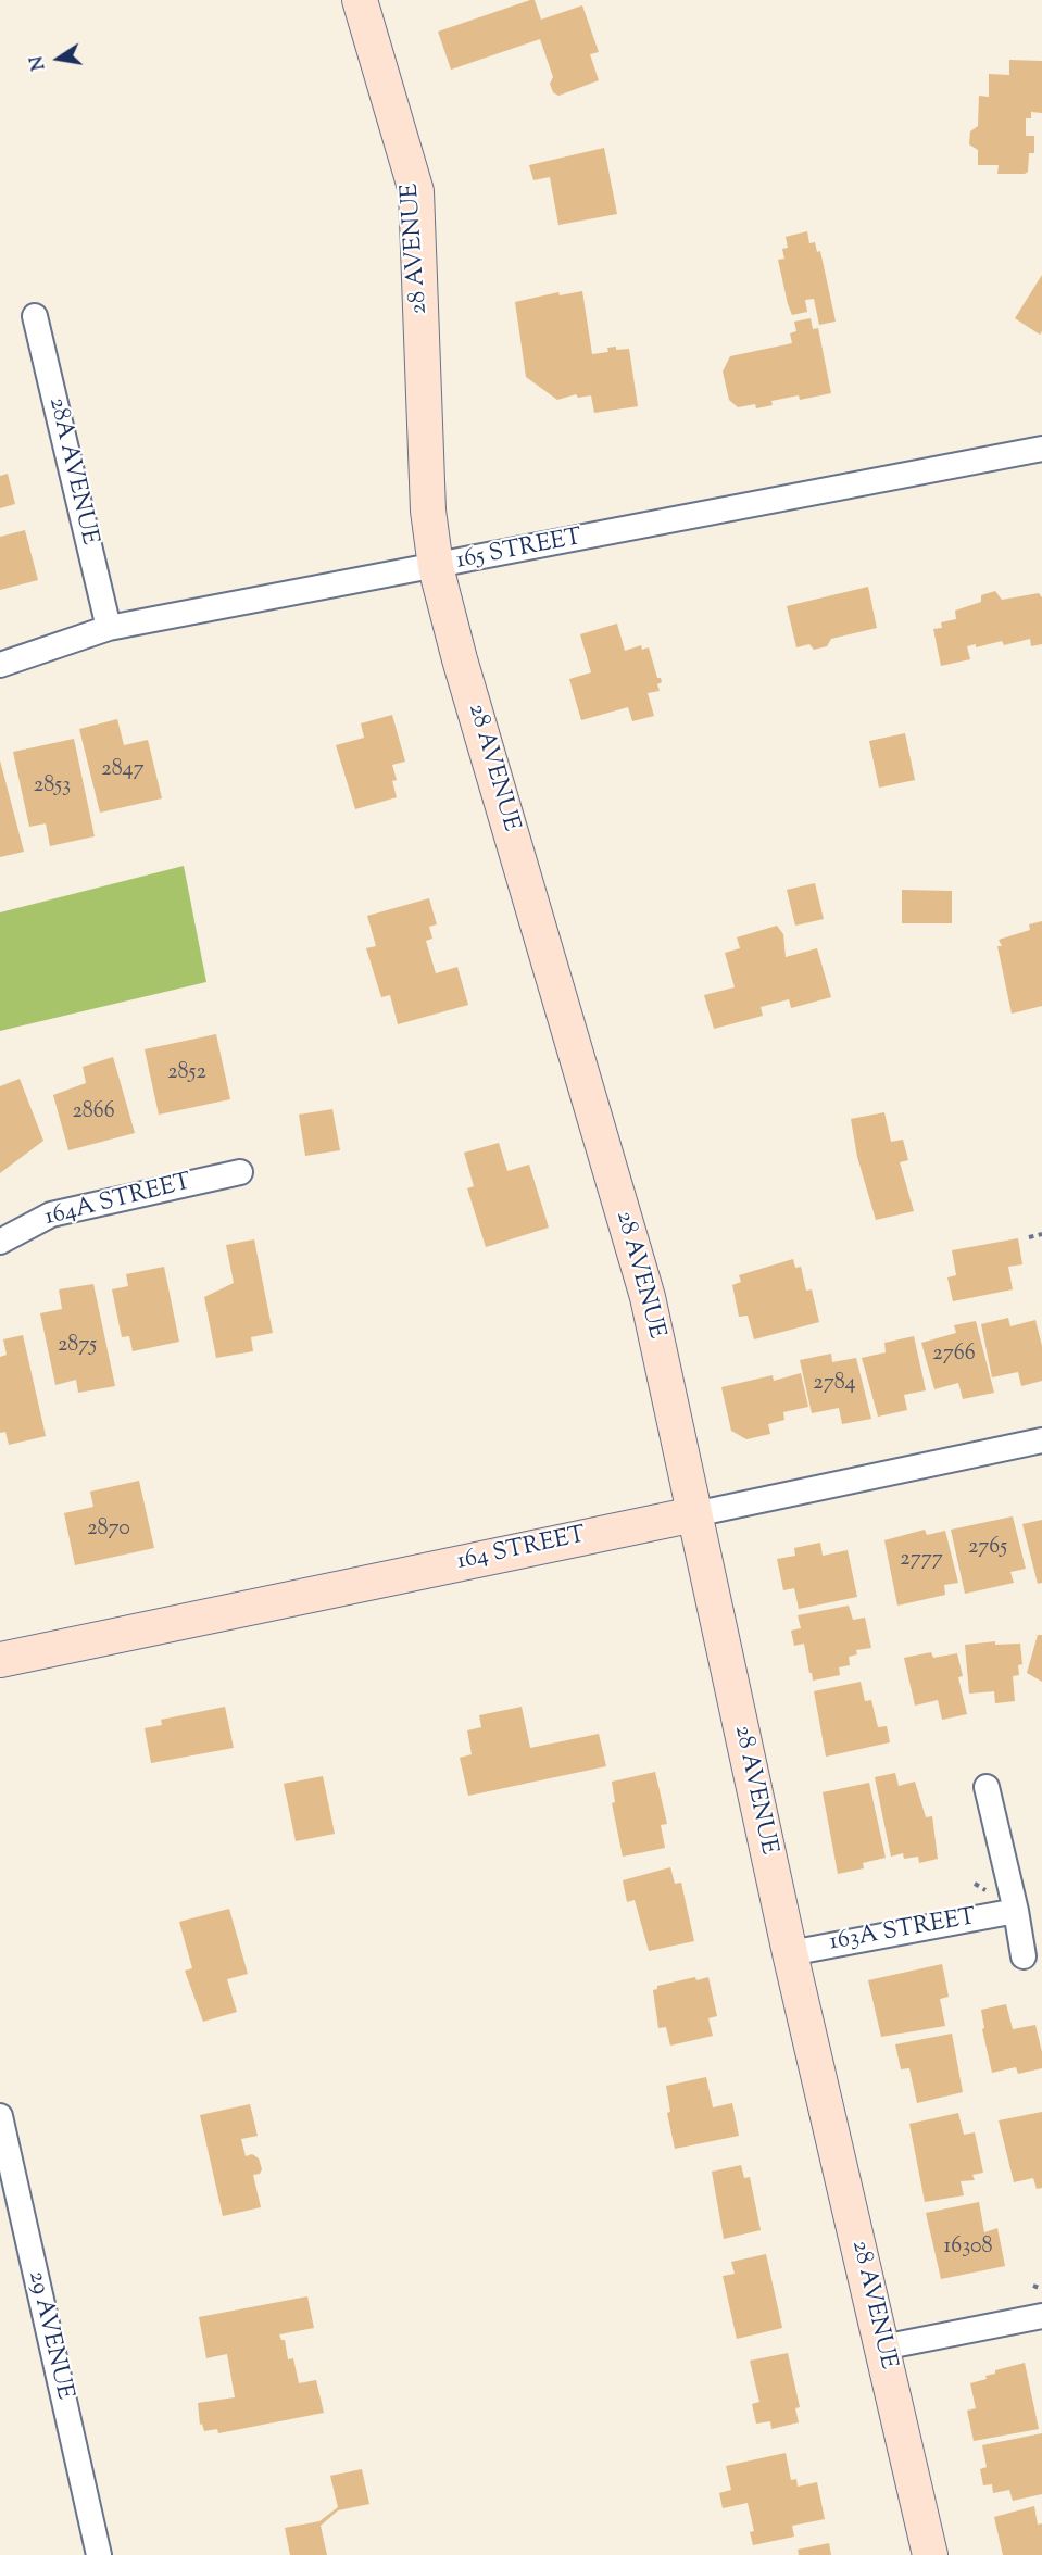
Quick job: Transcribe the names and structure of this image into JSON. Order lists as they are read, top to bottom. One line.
{"streets":{"street":["28 AVENUE","28A AVENUE","165 STREET","164A STREET","164 STREET","163A STREET","29 AVENUE"]},"crossings":[["28 AVENUE","165 STREET"],["28 AVENUE","164 STREET"],["28 AVENUE","163A STREET"],["28A AVENUE","165 STREET"]],"house_numbers":["2847","2853","2852","2866","2875","2766","2784","2870","2765","2777","16308"],"north":"left"}
